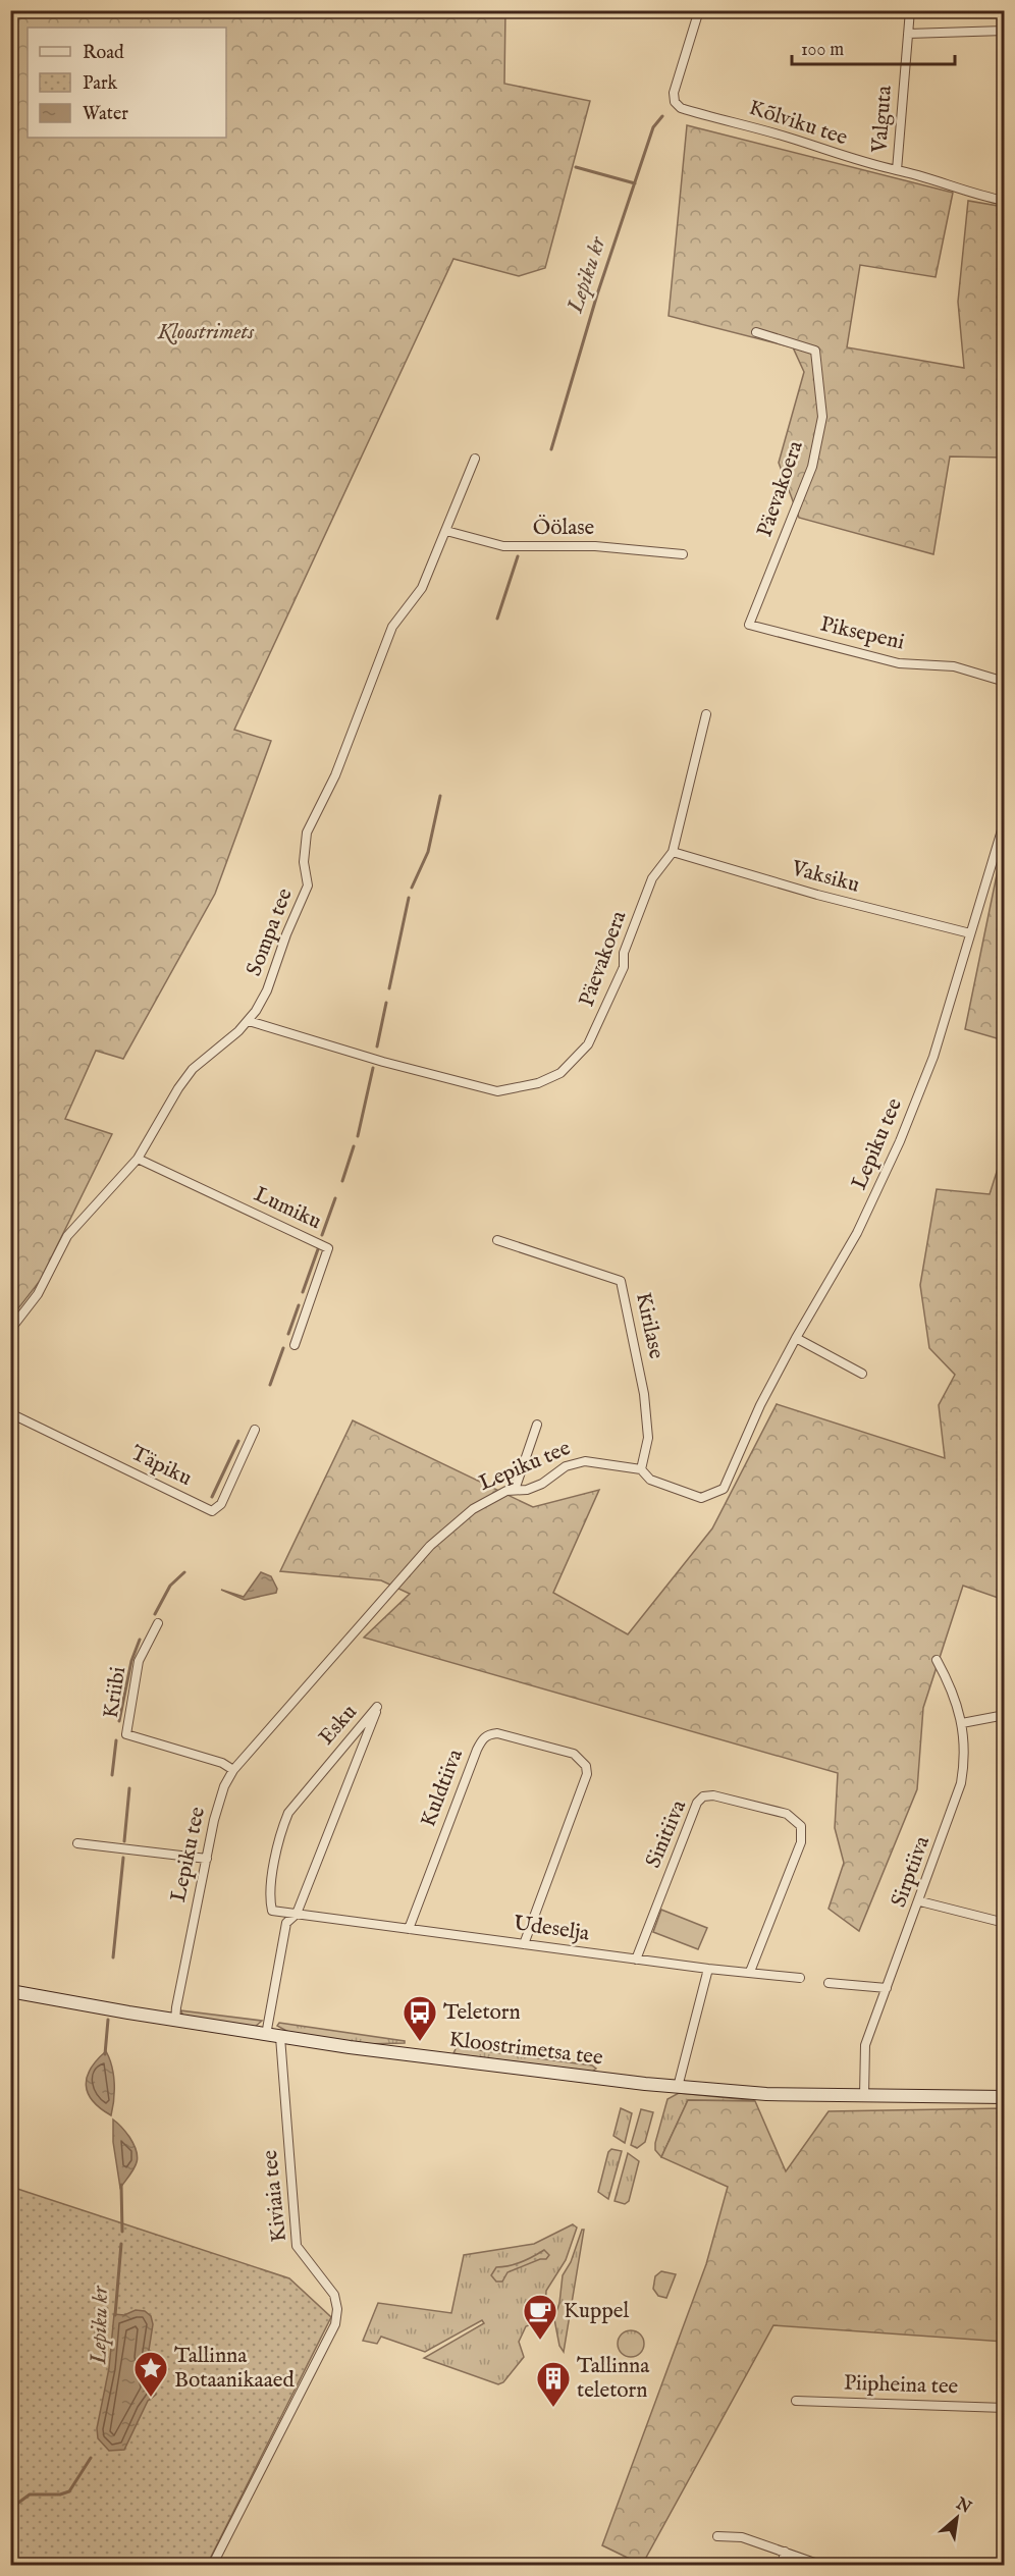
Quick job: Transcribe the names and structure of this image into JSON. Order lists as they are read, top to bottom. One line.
{"streets":{"main road":["Kloostrimetsa tee"],"street":["Valguta","Kõlviku tee","Päevakoera","Öölase","Piksepeni","Vaksiku","Sompa tee","Lepiku tee","Lumiku","Kirilase","Täpiku","Kriibi","Esku","Kuldtiiva","Sinitiiva","Sirptiiva","Udeselja","Kiviaia tee","Piipheina tee"]},"crossings":[["Valguta","Kõlviku tee"],["Päevakoera","Piksepeni"],["Päevakoera","Vaksiku"],["Päevakoera","Sompa tee"],["Öölase","Sompa tee"],["Vaksiku","Lepiku tee"],["Sompa tee","Lumiku"],["Lepiku tee","Kirilase"],["Lepiku tee","Kriibi"],["Lepiku tee","Kloostrimetsa tee"],["Esku","Udeselja"],["Esku","Kloostrimetsa tee"],["Kuldtiiva","Udeselja"],["Sinitiiva","Udeselja"],["Sirptiiva","Kloostrimetsa tee"],["Kloostrimetsa tee","Kiviaia tee"]],"water":["Lepiku kr"],"parks":["Kloostrimets"],"places":{"bus stop":["Teletorn"],"cafe":["Kuppel"],"place":["Tallinna Botaanikaaed"],"building":["Tallinna teletorn"]},"legend":["Road","Park","Water"],"scale_bar":"100 m","north":"top right"}
